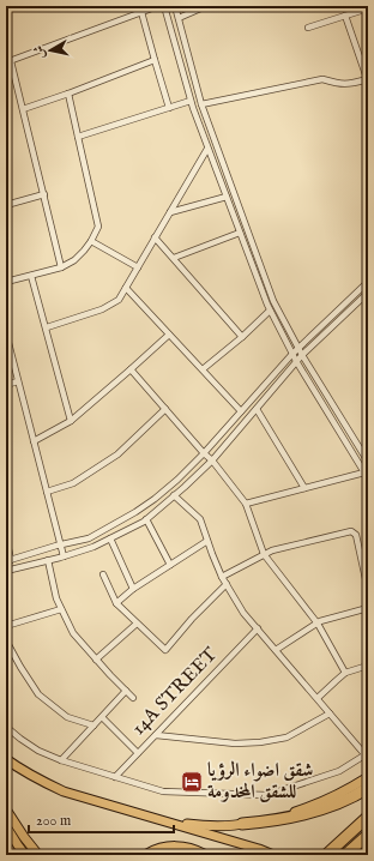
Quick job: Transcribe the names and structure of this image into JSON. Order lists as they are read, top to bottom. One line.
{"streets":{"street":["14A STREET"]},"places":{"hotel":["شقق اضواء الرؤيا للشقق المخدومة"]},"scale_bar":"200 m","north":"left"}
